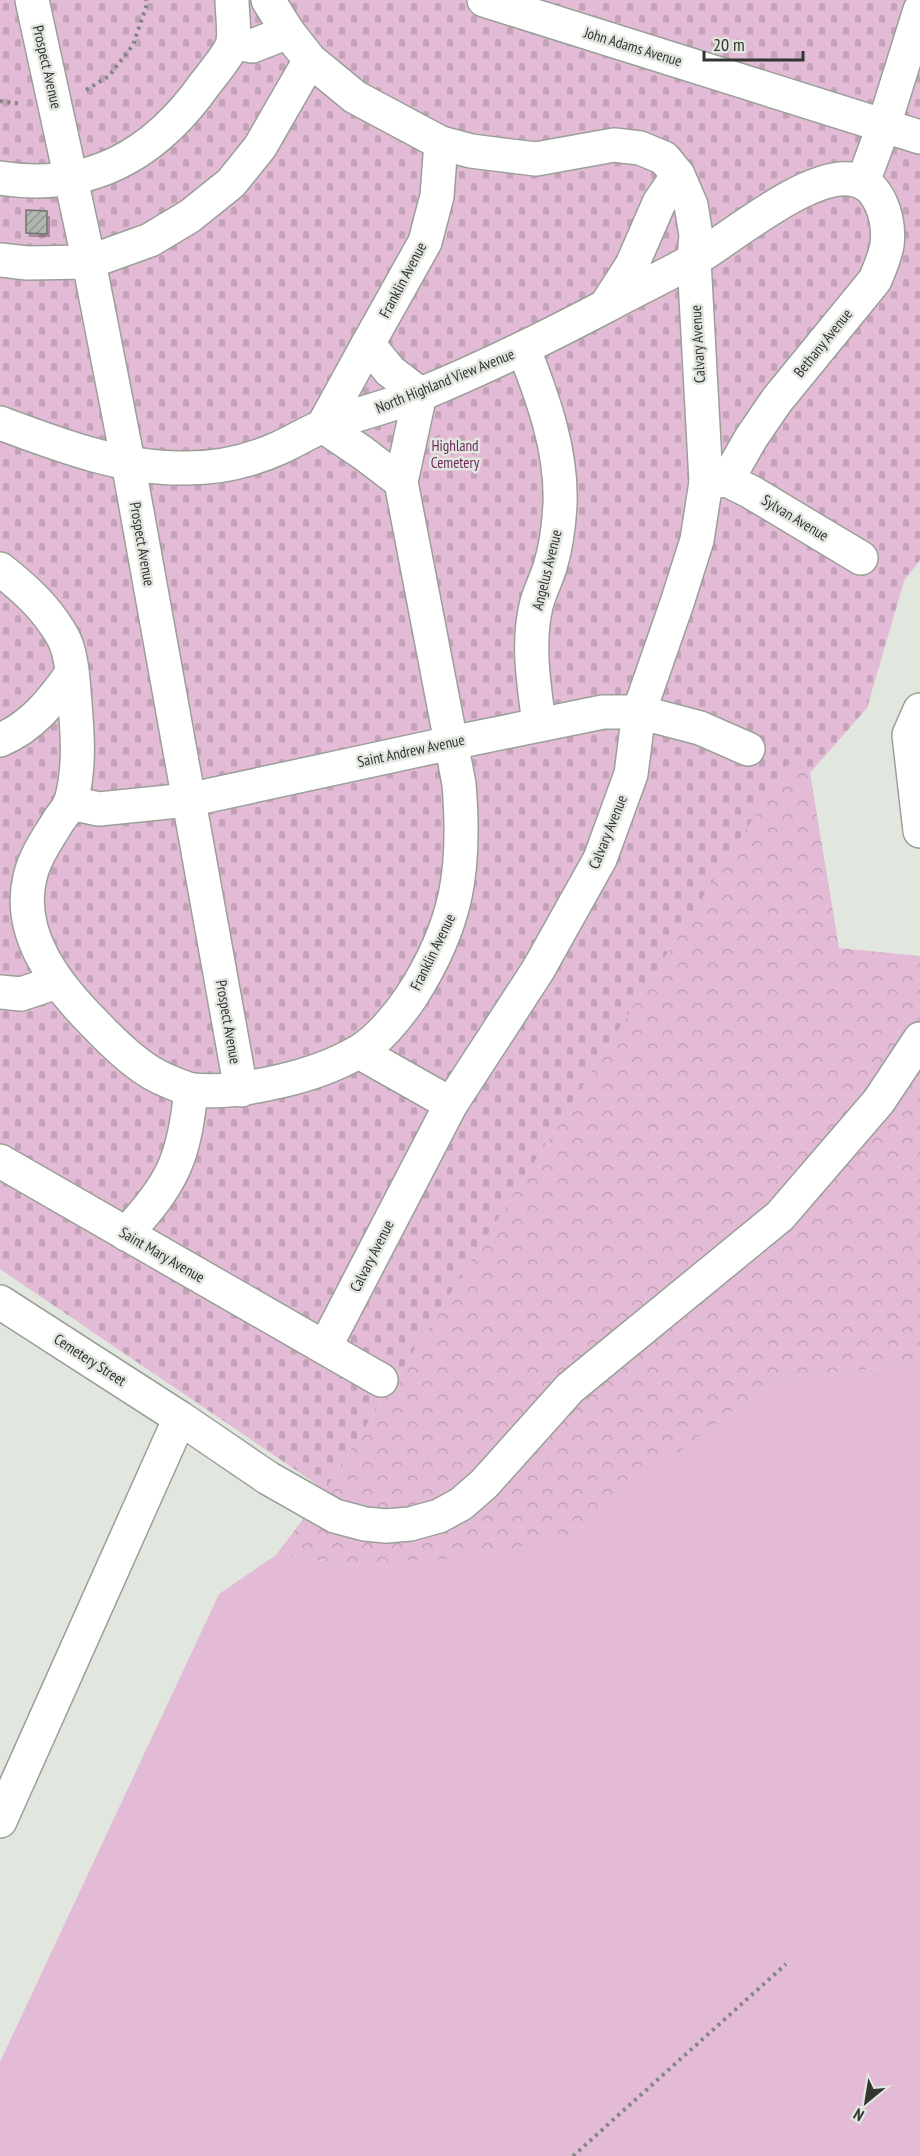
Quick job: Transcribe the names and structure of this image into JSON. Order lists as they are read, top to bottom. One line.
{"streets":{"lane":["John Adams Avenue","Prospect Avenue","Franklin Avenue","Bethany Avenue","Calvary Avenue","North Highland View Avenue","Sylvan Avenue","Angelus Avenue","Saint Andrew Avenue","Saint Mary Avenue","Cemetery Street"]},"crossings":[["Prospect Avenue","Franklin Avenue"],["Prospect Avenue","North Highland View Avenue"],["Prospect Avenue","Saint Andrew Avenue"],["Franklin Avenue","North Highland View Avenue"],["Franklin Avenue","Saint Andrew Avenue"],["Bethany Avenue","Calvary Avenue"],["Bethany Avenue","North Highland View Avenue"],["Bethany Avenue","Sylvan Avenue"],["Calvary Avenue","North Highland View Avenue"],["Calvary Avenue","Sylvan Avenue"],["Calvary Avenue","Saint Andrew Avenue"],["Calvary Avenue","Saint Mary Avenue"],["North Highland View Avenue","Angelus Avenue"],["Angelus Avenue","Saint Andrew Avenue"]],"parks":["Highland Cemetery"],"scale_bar":"20 m","north":"bottom left"}
